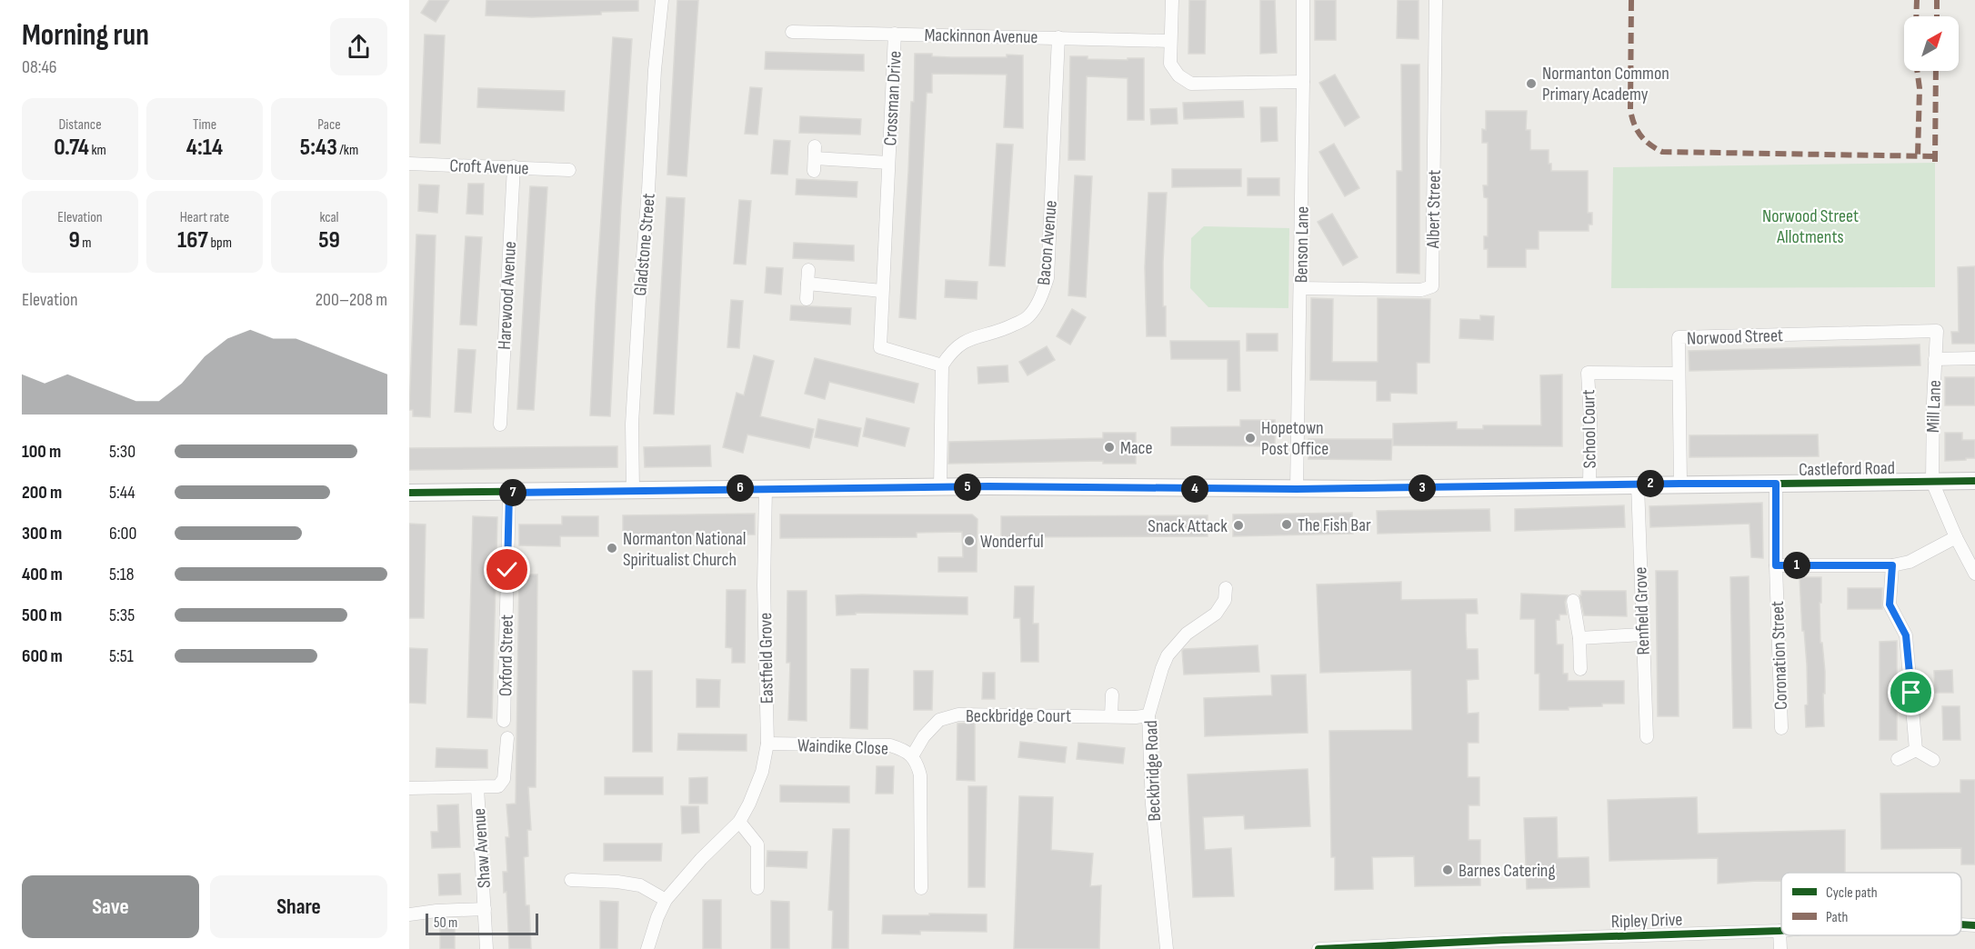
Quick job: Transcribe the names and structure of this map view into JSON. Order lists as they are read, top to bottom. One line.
{"streets":{"street":["Mackinnon Avenue","Crossman Drive","Croft Avenue","Albert Street","Bacon Avenue","Gladstone Street","Benson Lane","Harewood Avenue","Norwood Street","Mill Lane","School Court","Castleford Road","Renfield Grove","Oxford Street","Coronation Street","Eastfield Grove","Beckbridge Court","Waindike Close","Beckbridge Road","Shaw Avenue","Ripley Drive"]},"crossings":[["Mackinnon Avenue","Crossman Drive"],["Mackinnon Avenue","Bacon Avenue"],["Crossman Drive","Bacon Avenue"],["Croft Avenue","Harewood Avenue"],["Albert Street","Benson Lane"],["Gladstone Street","Castleford Road"],["Benson Lane","Castleford Road"],["Norwood Street","Mill Lane"],["Norwood Street","School Court"],["Norwood Street","Castleford Road"],["Mill Lane","Castleford Road"],["School Court","Castleford Road"],["Castleford Road","Renfield Grove"],["Castleford Road","Oxford Street"],["Castleford Road","Coronation Street"],["Castleford Road","Eastfield Grove"],["Eastfield Grove","Waindike Close"],["Beckbridge Court","Waindike Close"],["Beckbridge Court","Beckbridge Road"]],"parks":["Norwood Street Allotments"],"places":["Normanton Common Primary Academy","Hopetown Post Office","Mace","The Fish Bar","Snack Attack","Wonderful","Normanton National Spiritualist Church","Barnes Catering"],"legend":["Cycle path","Path"],"scale_bar":"50 m","north":"top right","page":{"heading":["Morning run","08:46"],"stats":[["Distance","0.74 km"],["Time","4:14"],["Pace","5:43 /km"],["Elevation","9 m"],["Heart rate","167 bpm"],["kcal","59"]],"chart":["Elevation","200–208 m"],"list":[{"name":"100 m","note":"5:30"},{"name":"200 m","note":"5:44"},{"name":"300 m","note":"6:00"},{"name":"400 m","note":"5:18"},{"name":"500 m","note":"5:35"},{"name":"600 m","note":"5:51"}],"pins":["2","5","3","6","4","7","1"],"buttons":["Save","Share"],"scale":"50 m"}}
